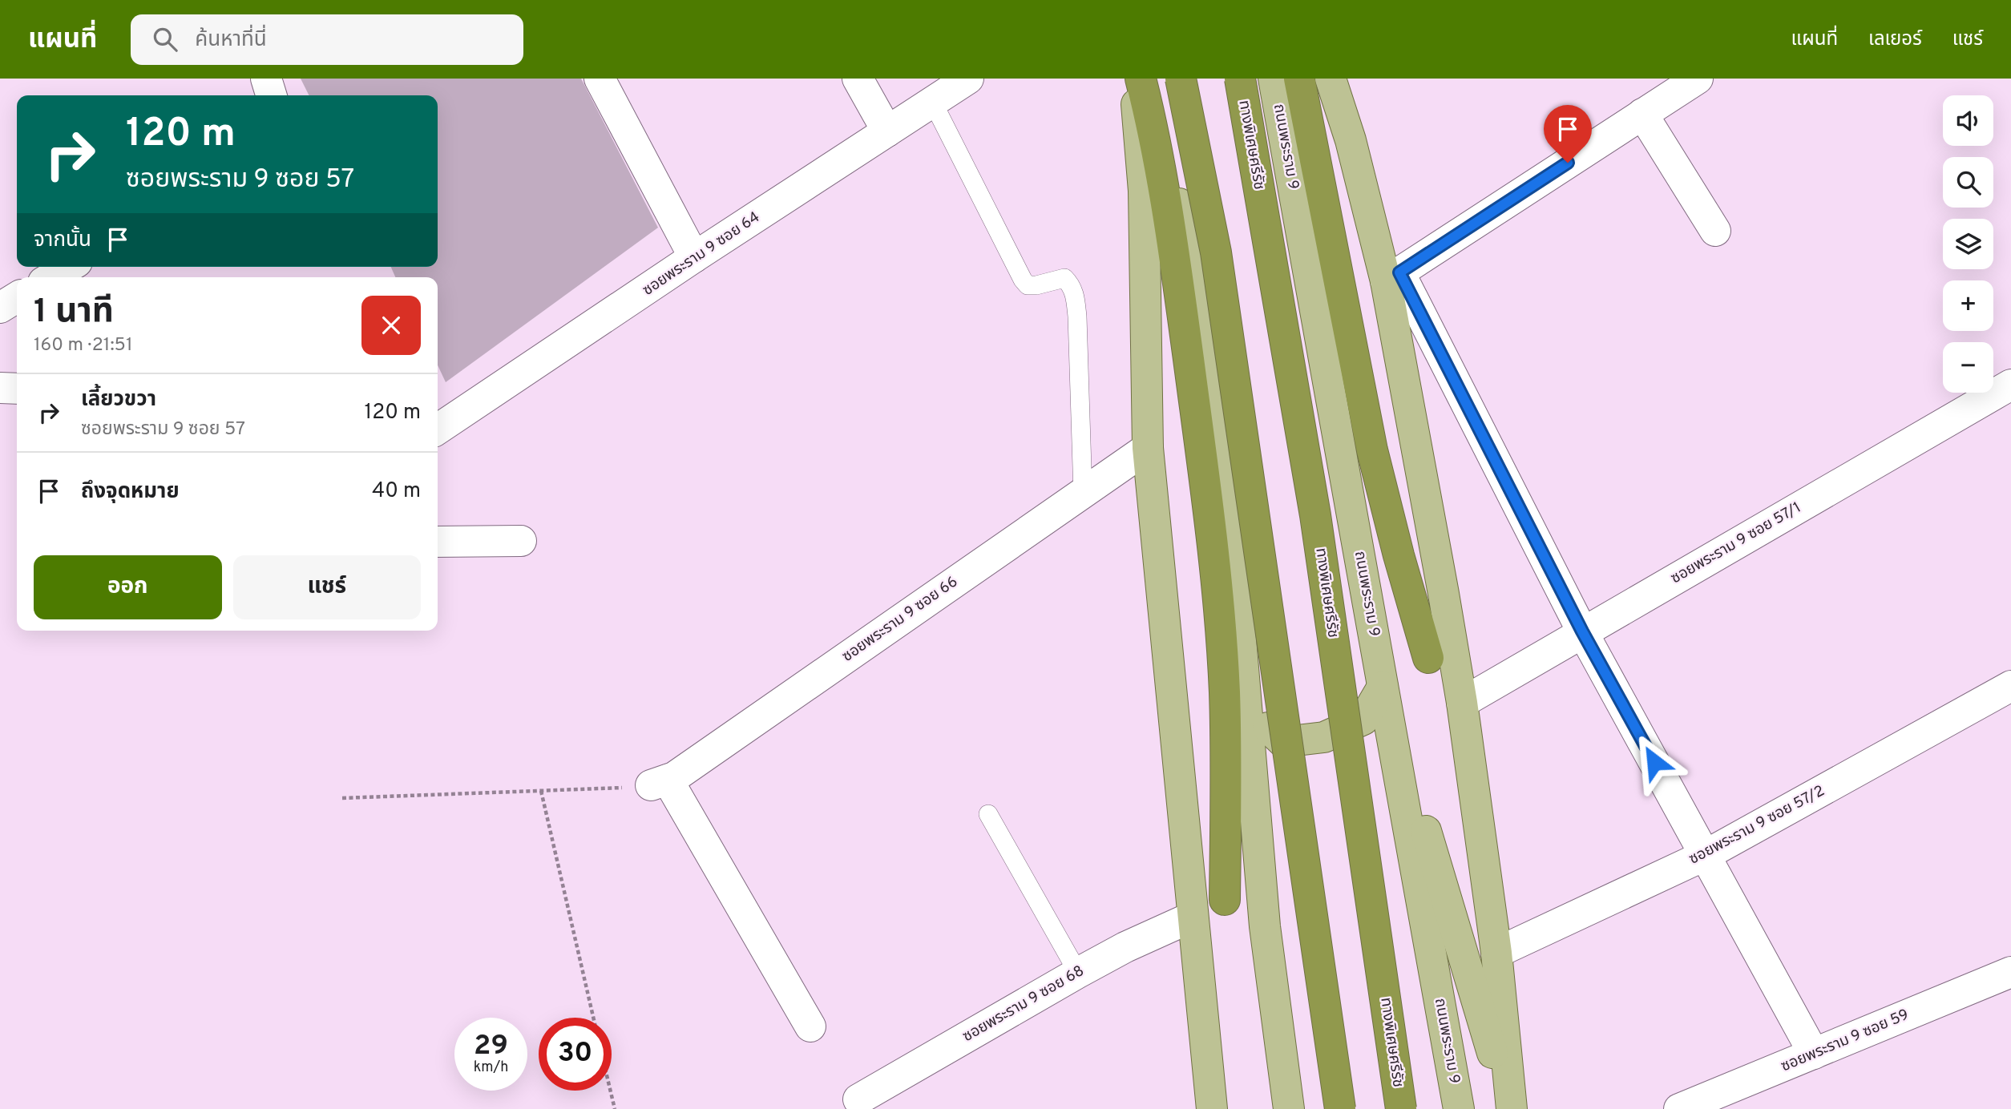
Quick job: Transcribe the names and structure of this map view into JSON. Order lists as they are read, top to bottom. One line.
{"streets":{"highway":["ทางพิเศษศรีรัช"],"main road":["ถนนพระราม 9"],"street":["ซอยพระราม 9 ซอย 64","ซอยพระราม 9 ซอย 57/1","ซอยพระราม 9 ซอย 66","ซอยพระราม 9 ซอย 57/2","ซอยพระราม 9 ซอย 68","ซอยพระราม 9 ซอย 59"]},"page":{"header":"แผนที่","search":"ค้นหาที่นี่","nav":["แผนที่","เลเยอร์","แชร์"],"map_buttons":["+","−"],"turn":["120 m","ซอยพระราม 9 ซอย 57"],"then":"จากนั้น","heading":["1 นาที","160 m · 21:51"],"list":[{"name":"เลี้ยวขวา","note":"ซอยพระราม 9 ซอย 57","value":"120 m"},{"name":"ถึงจุดหมาย","value":"40 m"}],"buttons":["ออก","แชร์"],"speed":"29 km/h","limit":"30"}}
